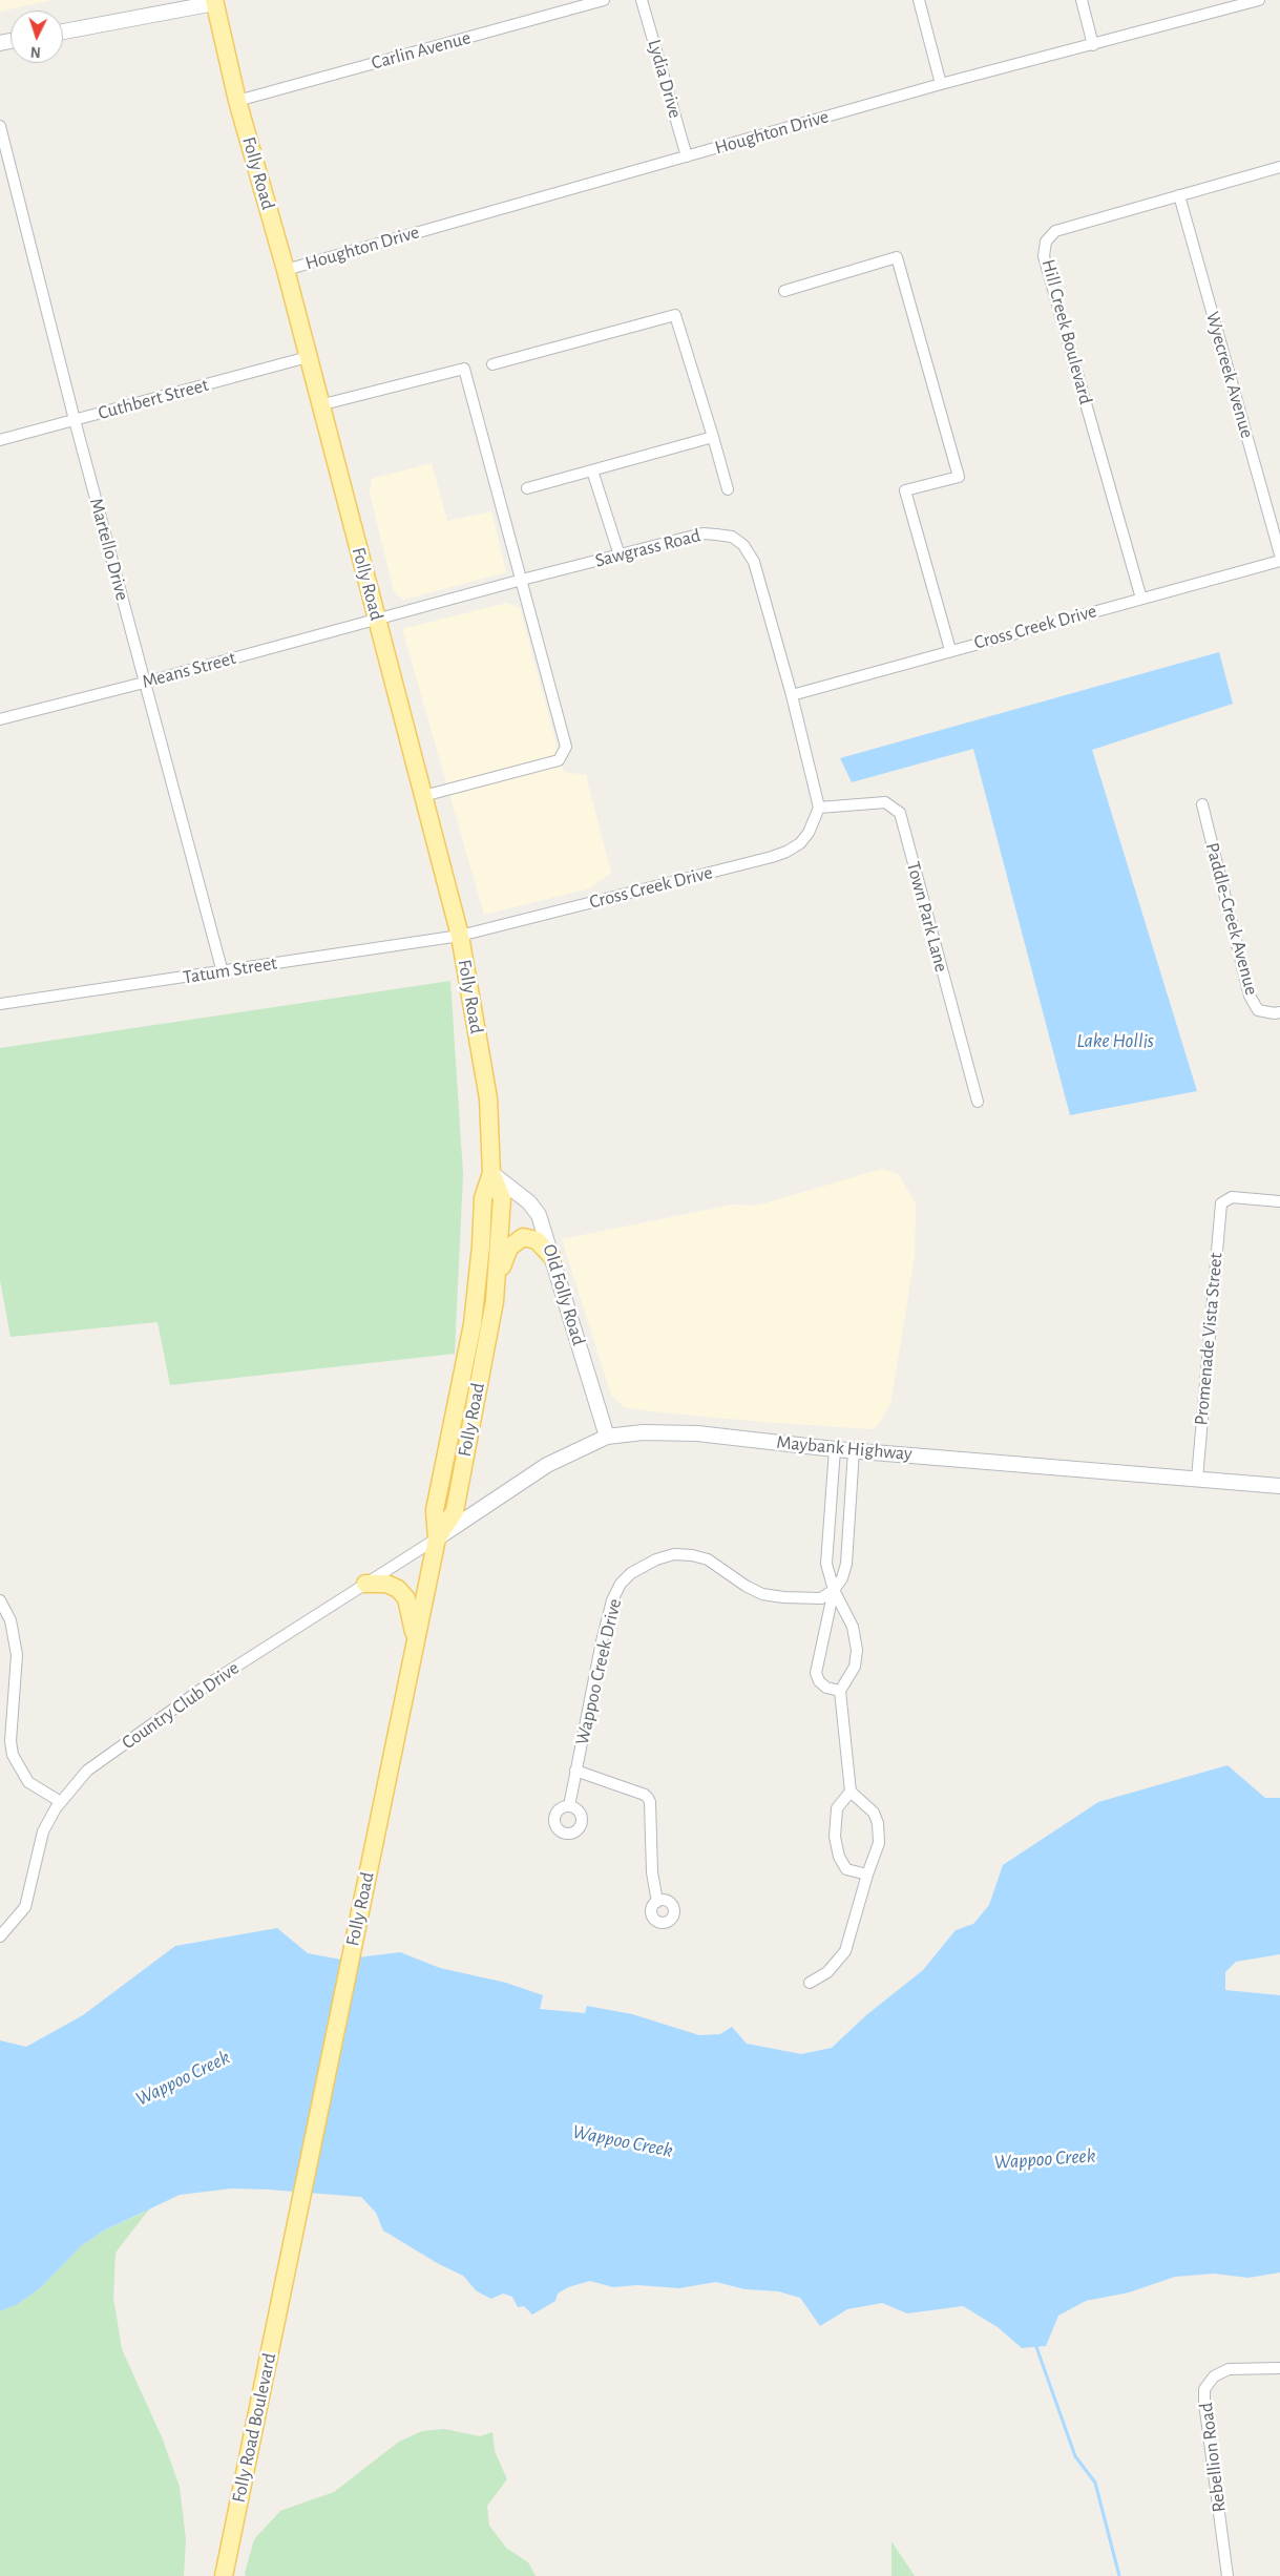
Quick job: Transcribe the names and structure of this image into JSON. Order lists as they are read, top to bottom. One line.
{"streets":{"main road":["Folly Road","Old Folly Road","Maybank Highway","Folly Road Boulevard"],"street":["Carlin Avenue","Lydia Drive","Houghton Drive","Hill Creek Boulevard","Wyecreek Avenue","Cuthbert Street","Sawgrass Road","Martello Drive","Cross Creek Drive","Means Street","Town Park Lane","Paddle-Creek Avenue","Tatum Street","Promenade Vista Street","Wappoo Creek Drive","Country Club Drive","Rebellion Road"]},"crossings":[["Carlin Avenue","Folly Road"],["Lydia Drive","Houghton Drive"],["Houghton Drive","Folly Road"],["Folly Road","Cuthbert Street"],["Folly Road","Sawgrass Road"],["Folly Road","Cross Creek Drive"],["Folly Road","Means Street"],["Folly Road","Tatum Street"],["Folly Road","Old Folly Road"],["Folly Road","Maybank Highway"],["Folly Road","Country Club Drive"],["Folly Road","Folly Road Boulevard"],["Hill Creek Boulevard","Wyecreek Avenue"],["Hill Creek Boulevard","Cross Creek Drive"],["Cuthbert Street","Martello Drive"],["Sawgrass Road","Cross Creek Drive"],["Sawgrass Road","Means Street"],["Sawgrass Road","Town Park Lane"],["Martello Drive","Means Street"],["Martello Drive","Tatum Street"],["Cross Creek Drive","Town Park Lane"],["Cross Creek Drive","Tatum Street"],["Old Folly Road","Maybank Highway"],["Promenade Vista Street","Maybank Highway"],["Maybank Highway","Country Club Drive"]],"water":["Lake Hollis","Wappoo Creek"],"north":"bottom"}
